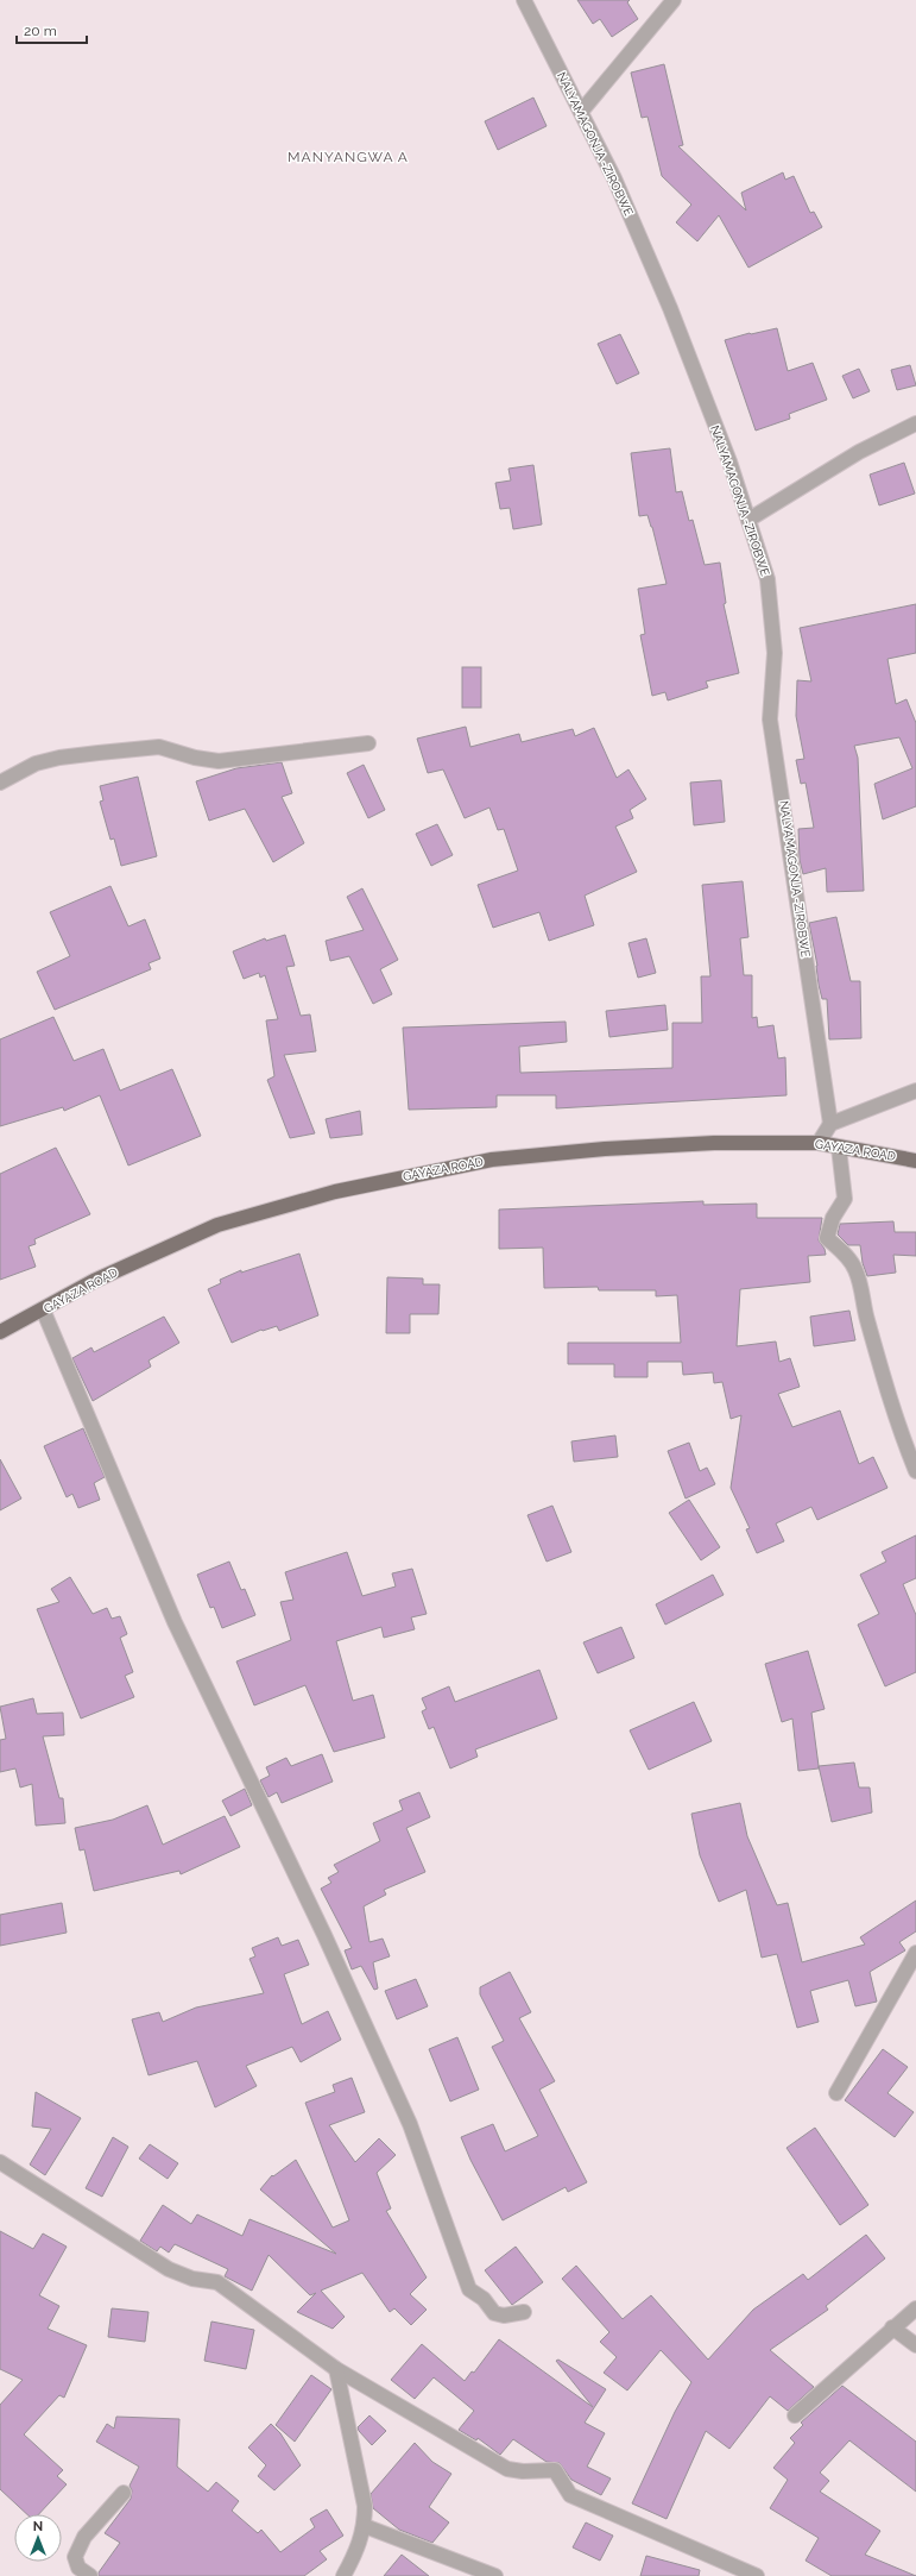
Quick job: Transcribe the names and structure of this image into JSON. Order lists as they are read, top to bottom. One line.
{"streets":{"main road":["GAYAZA ROAD"],"street":["NALYAMAGONJA -ZIROBWE"]},"districts":["MANYANGWA A"],"scale_bar":"20 m","north":"top"}
